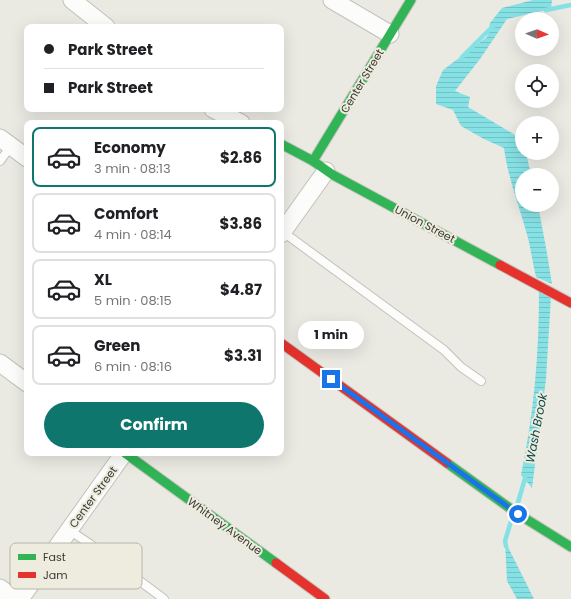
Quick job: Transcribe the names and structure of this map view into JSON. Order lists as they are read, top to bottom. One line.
{"streets":{"street":["Center Street","Union Street","Whitney Avenue"]},"crossings":[["Center Street","Union Street"]],"water":["Wash Brook"],"legend":["Fast","Jam"],"north":"right","page":{"map_buttons":["+","−"],"banner":["Park Street","Park Street"],"list":[{"name":"Economy","note":"3 min · 08:13","value":"$2.86"},{"name":"Comfort","note":"4 min · 08:14","value":"$3.86"},{"name":"XL","note":"5 min · 08:15","value":"$4.87"},{"name":"Green","note":"6 min · 08:16","value":"$3.31"}],"bubble":"1 min","buttons":"Confirm"}}
